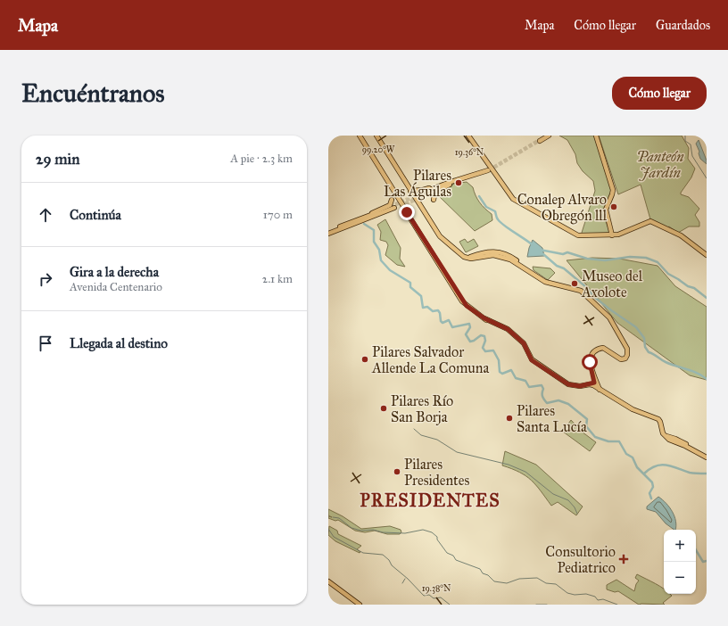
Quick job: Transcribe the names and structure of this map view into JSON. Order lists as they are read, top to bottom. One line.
{"districts":["PRESIDENTES"],"parks":["Panteón Jardín"],"places":{"other":["Pilares Las Águilas","Conalep Alvaro Obregón lll","Museo del Axolote","Pilares Salvador Allende La Comuna","Pilares Río San Borja","Pilares Santa Lucía","Pilares Presidentes"],"health":["Consultorio Pediatrico"]},"page":{"header":"Mapa","nav":["Mapa","Cómo llegar","Guardados"],"buttons":"Cómo llegar","title":"Encuéntranos","heading":["29 min","A pie · 2.3 km"],"list":[["Continúa","170 m"],["Gira a la derecha","Avenida Centenario","2.1 km"],"Llegada al destino"],"map_buttons":["+","−"]},"coordinates":["99.20°W","19.36°N","19.38°N"]}
